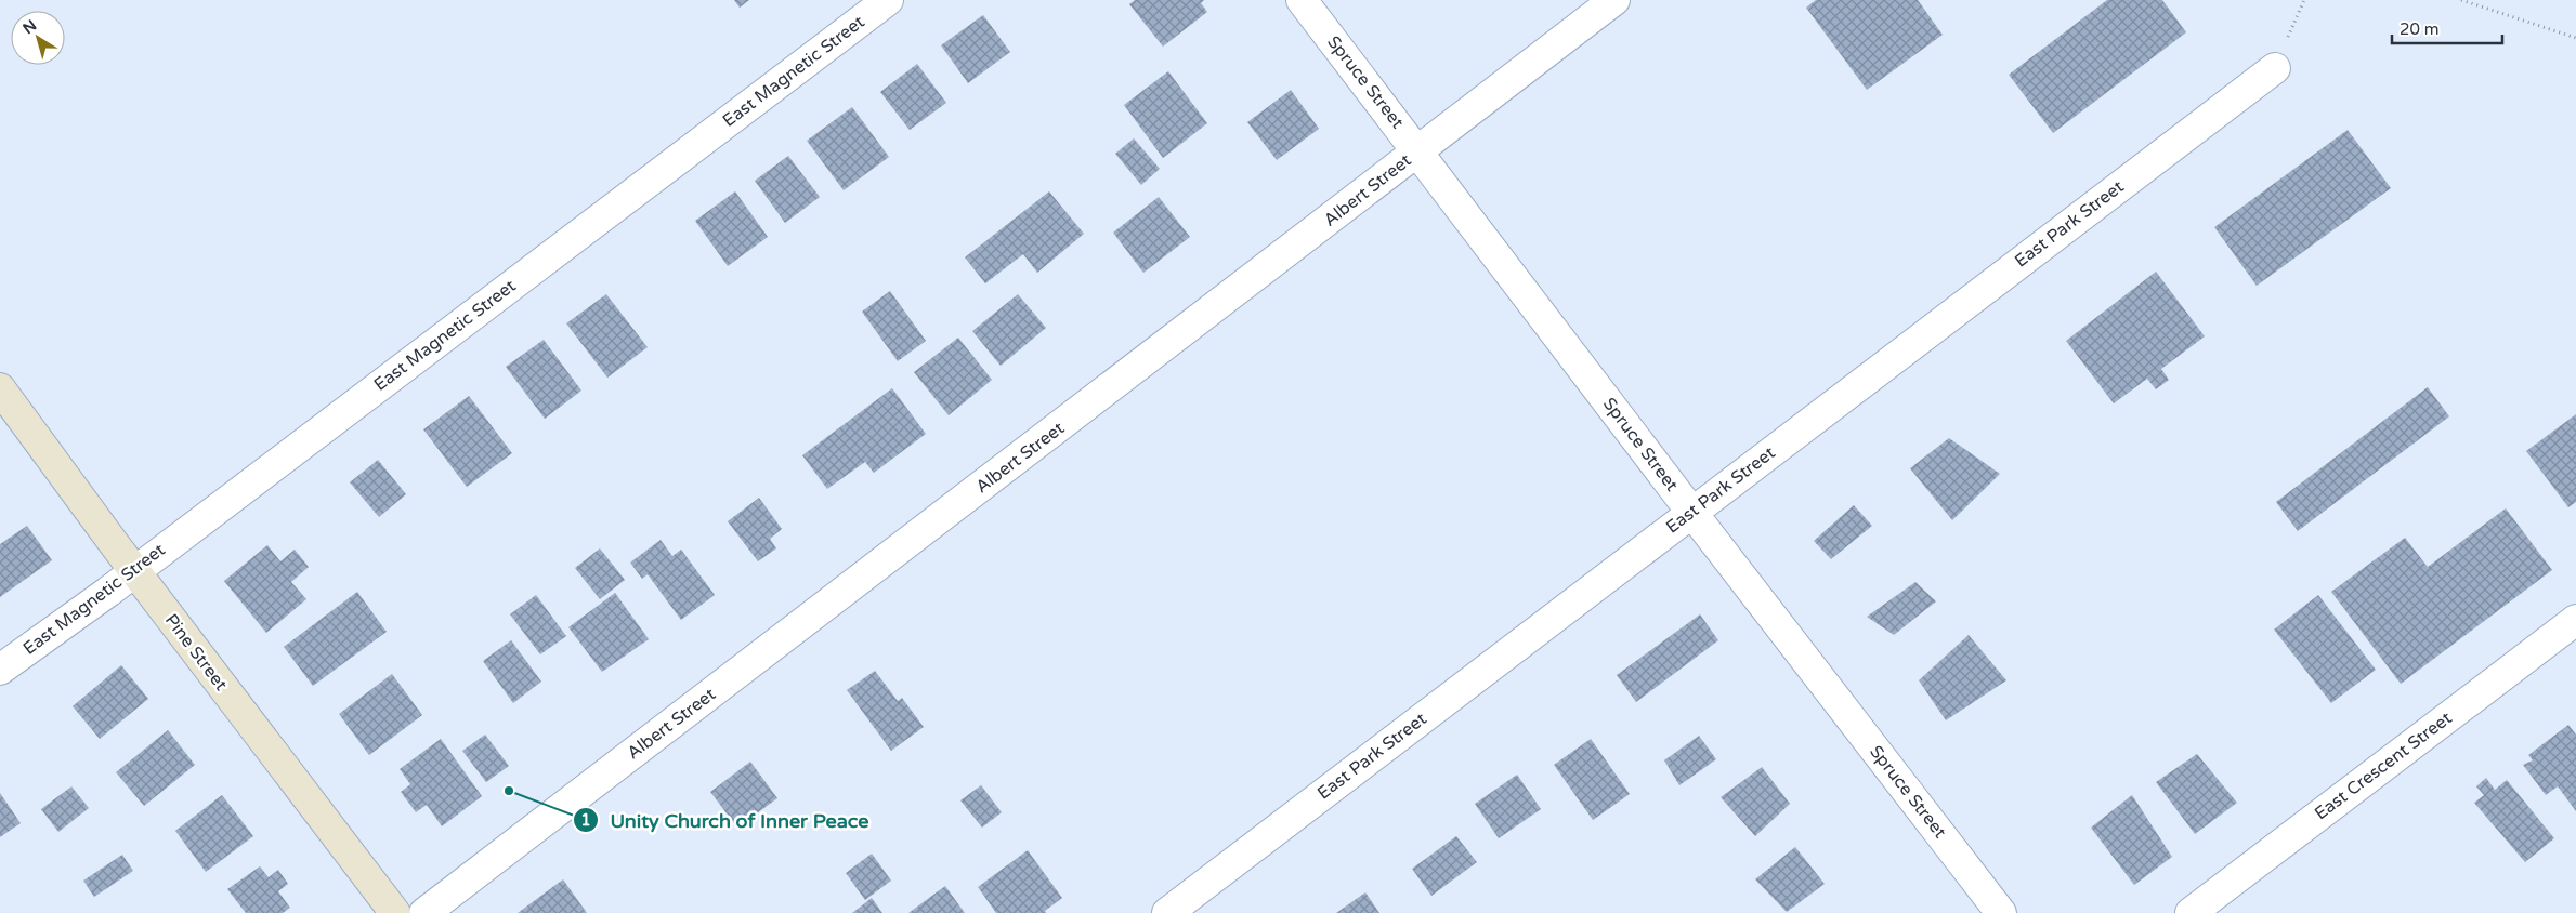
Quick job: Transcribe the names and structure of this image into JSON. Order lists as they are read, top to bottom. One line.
{"streets":{"street":["East Magnetic Street","Spruce Street","Albert Street","East Park Street","Pine Street","East Crescent Street"]},"crossings":[["East Magnetic Street","Pine Street"],["Spruce Street","Albert Street"],["Spruce Street","East Park Street"]],"places":["Unity Church of Inner Peace"],"scale_bar":"20 m","north":"top left"}
